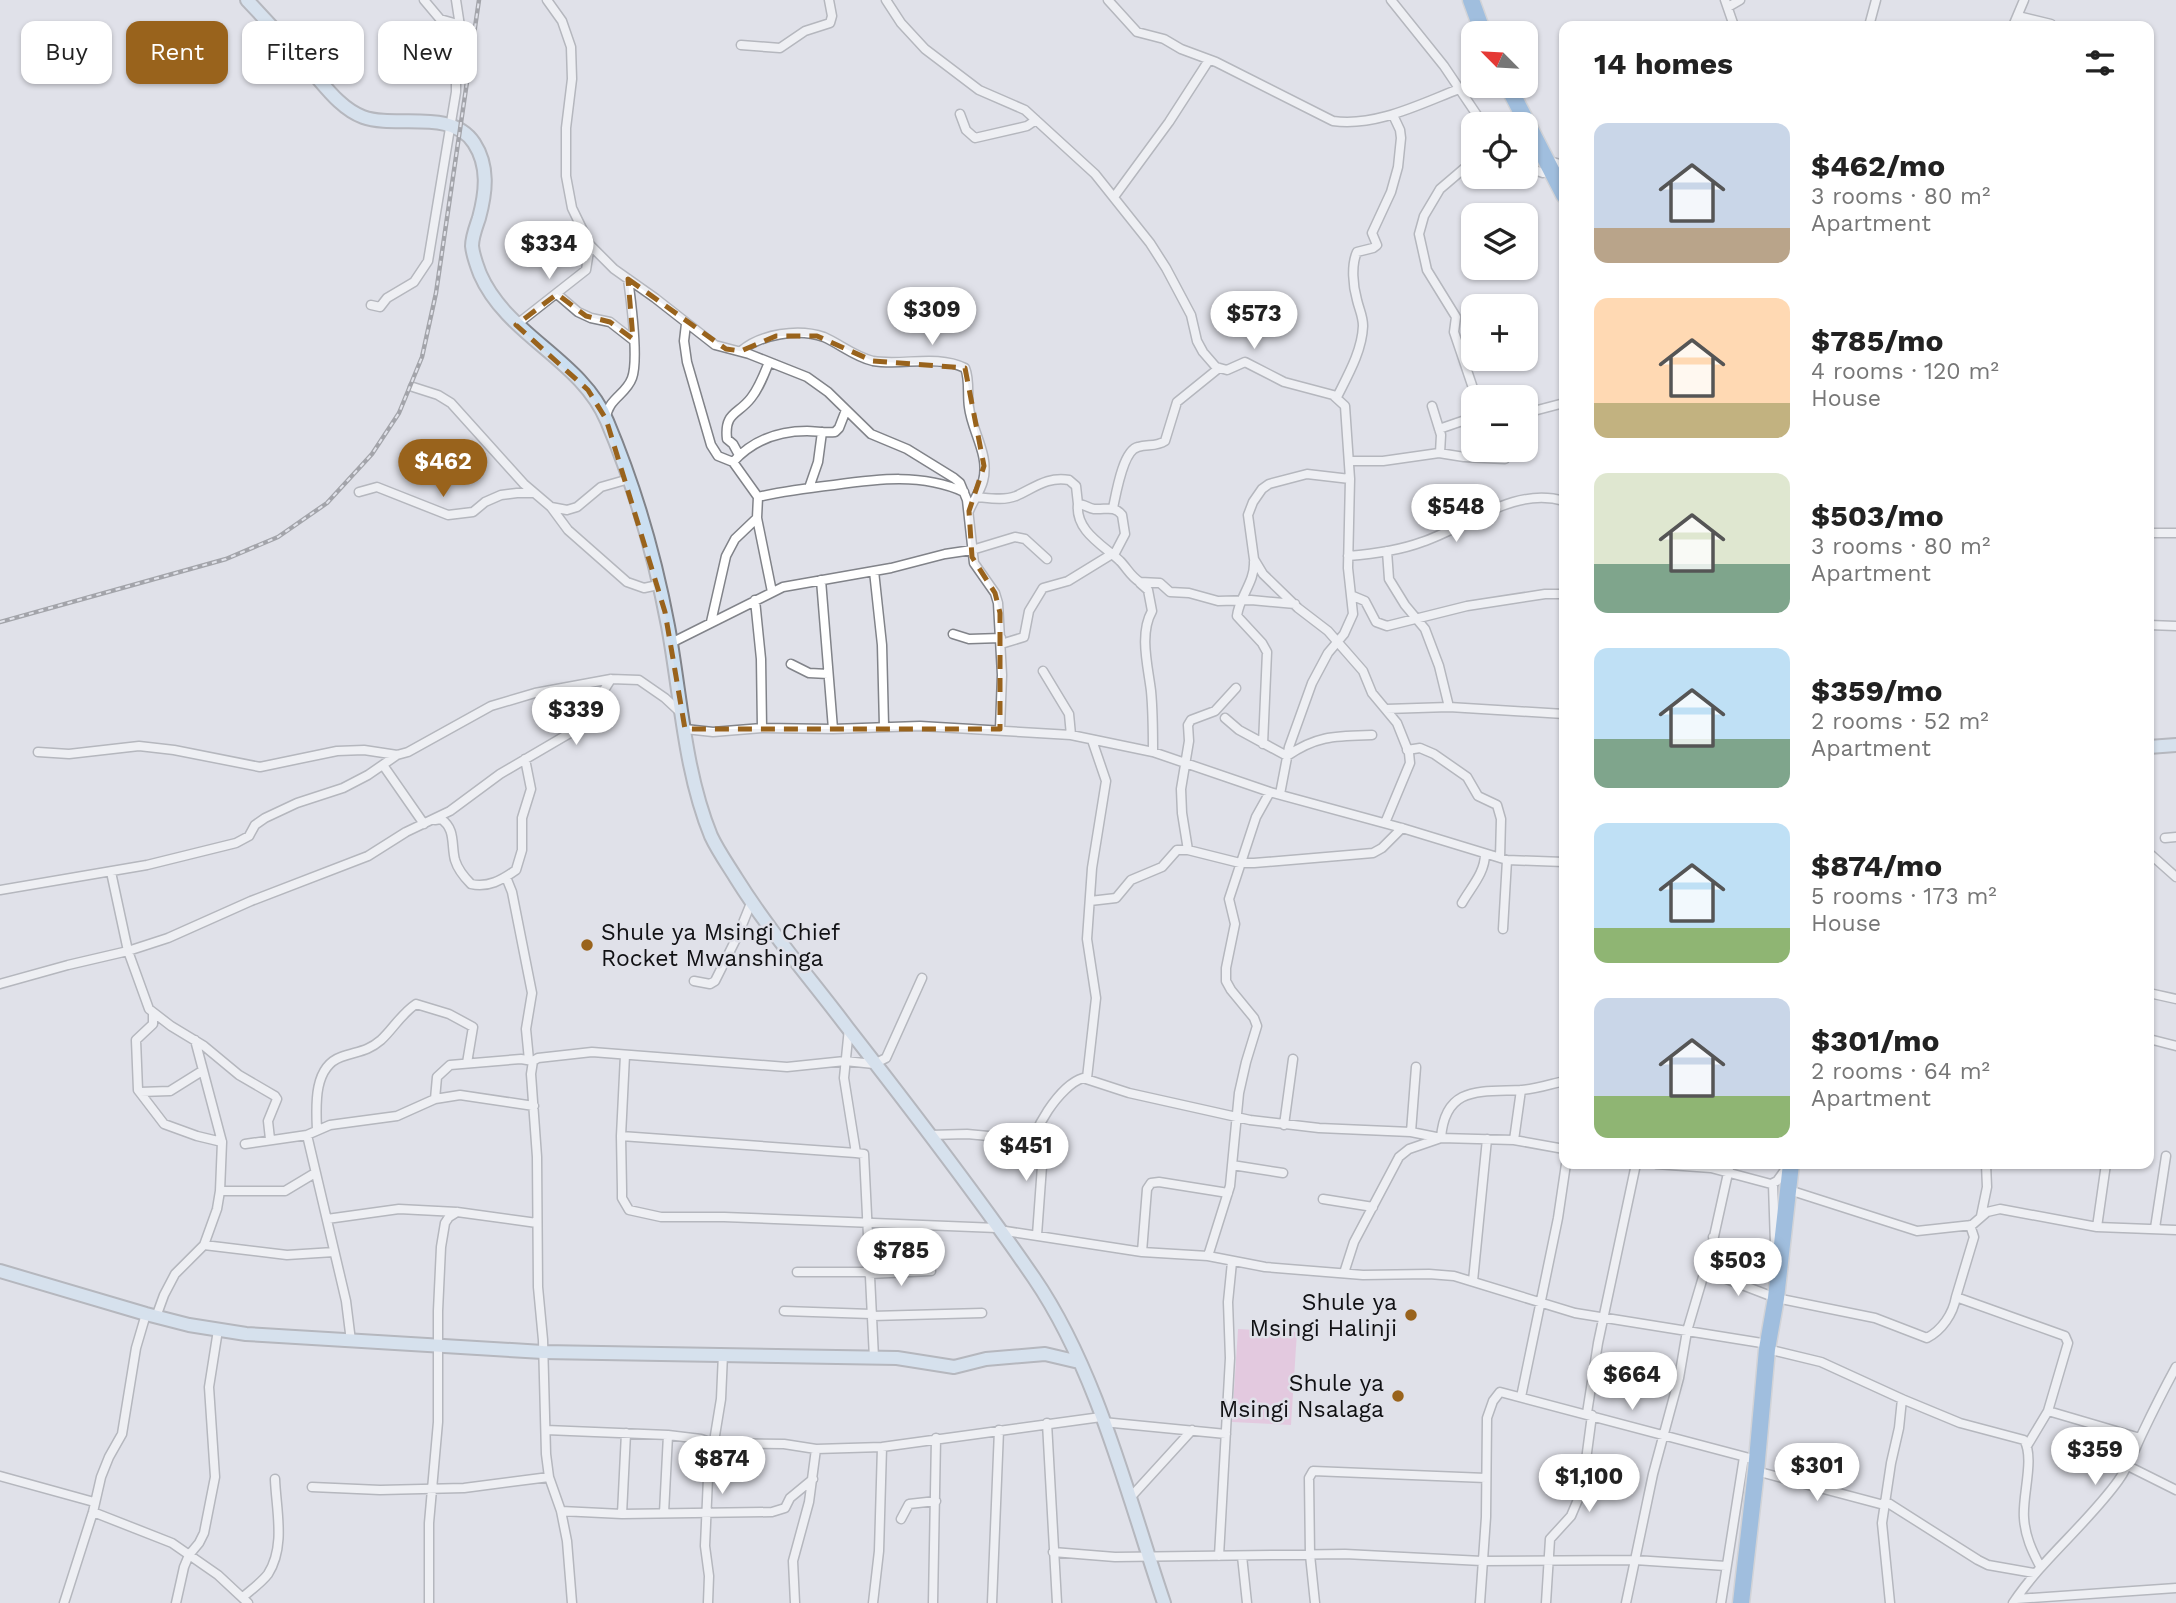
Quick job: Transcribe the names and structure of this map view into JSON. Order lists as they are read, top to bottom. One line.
{"places":["Shule ya Msingi Chief Rocket Mwanshinga","Shule ya Msingi Halinji","Shule ya Msingi Nsalaga"],"north":"top left","page":{"map_buttons":["+","−"],"chip":["Buy","Rent","Filters","New"],"heading":"14 homes","list":[{"name":"$462/mo","note":"3 rooms · 80 m² · Apartment"},{"name":"$785/mo","note":"4 rooms · 120 m² · House"},{"name":"$503/mo","note":"3 rooms · 80 m² · Apartment"},{"name":"$359/mo","note":"2 rooms · 52 m² · Apartment"},{"name":"$874/mo","note":"5 rooms · 173 m² · House"},{"name":"$301/mo","note":"2 rooms · 64 m² · Apartment"}],"price":["$334","$309","$573","$462","$548","$339","$451","$785","$503","$664","$359","$874","$301","$1,100"]}}
